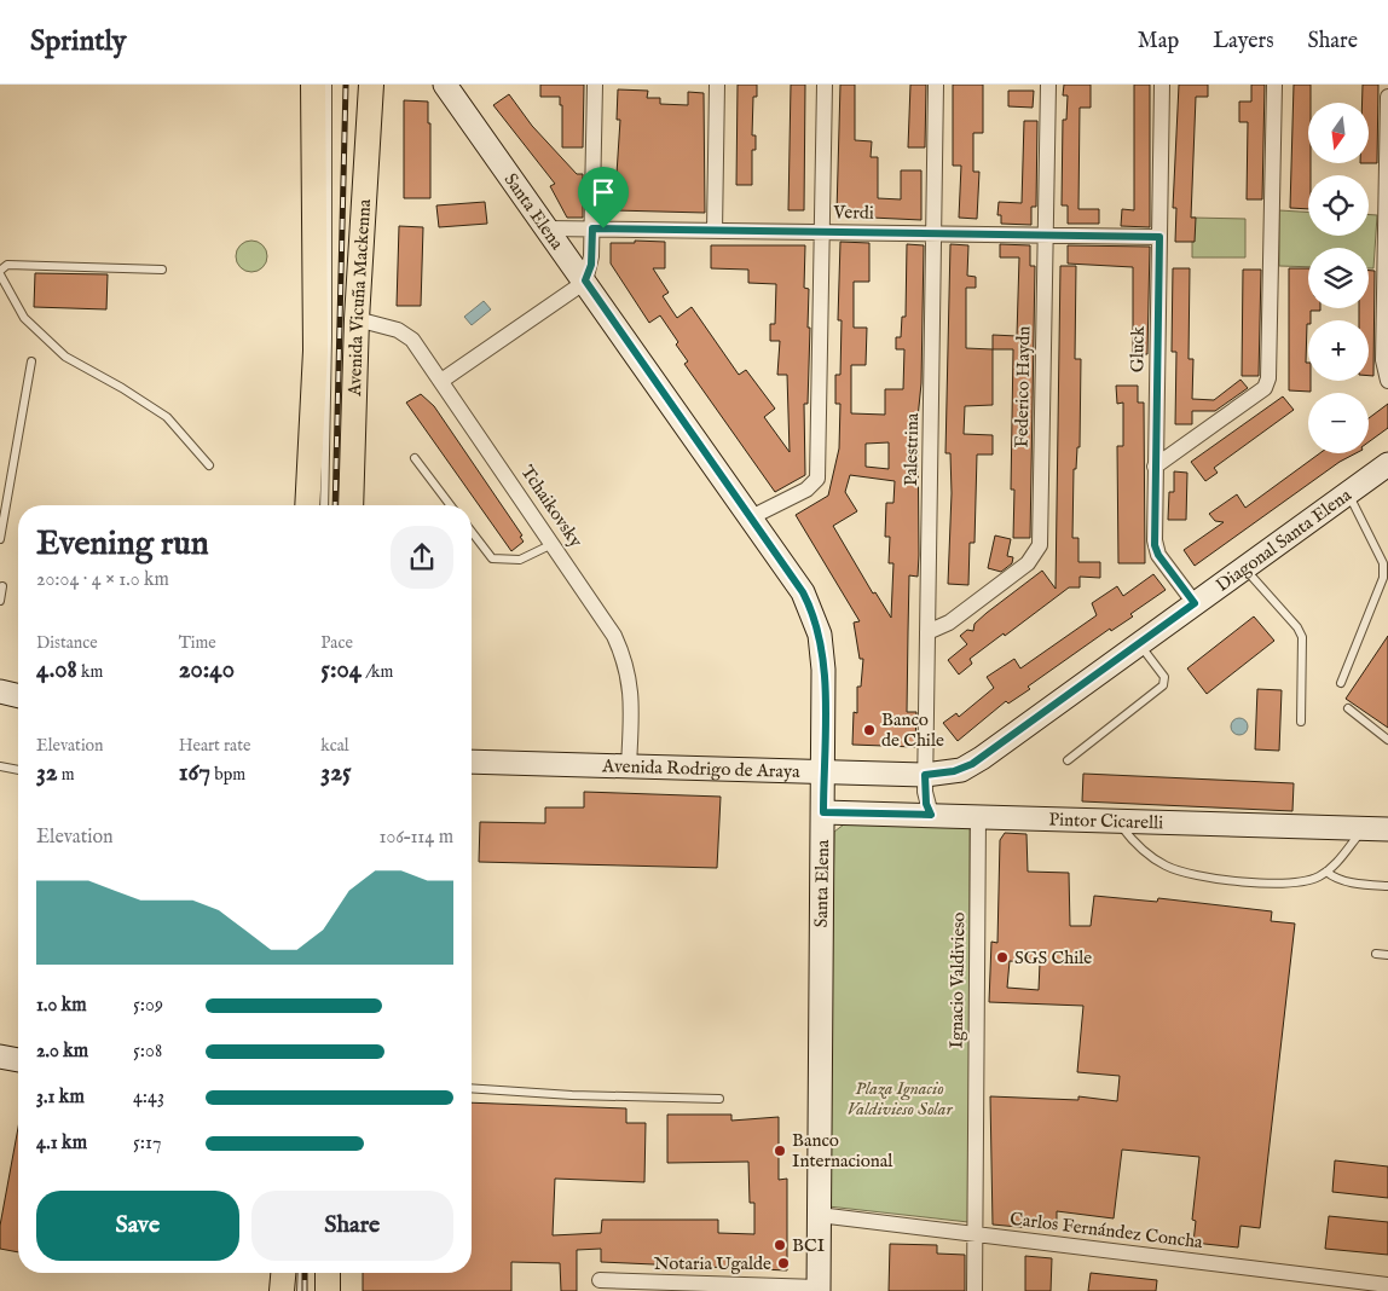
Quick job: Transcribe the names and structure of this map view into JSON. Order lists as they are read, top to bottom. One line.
{"streets":{"main road":["Santa Elena","Avenida Vicuña Mackenna","Diagonal Santa Elena","Avenida Rodrigo de Araya","Pintor Cicarelli"],"street":["Verdi","Gluck","Federico Haydn","Palestrina","Tchaikovsky","Ignacio Valdivieso","Carlos Fernández Concha"]},"crossings":[["Santa Elena","Verdi"],["Santa Elena","Avenida Rodrigo de Araya"],["Santa Elena","Pintor Cicarelli"],["Santa Elena","Carlos Fernández Concha"],["Verdi","Gluck"],["Verdi","Federico Haydn"],["Verdi","Palestrina"],["Avenida Vicuña Mackenna","Tchaikovsky"],["Gluck","Diagonal Santa Elena"],["Federico Haydn","Palestrina"],["Palestrina","Diagonal Santa Elena"],["Palestrina","Avenida Rodrigo de Araya"],["Palestrina","Pintor Cicarelli"],["Tchaikovsky","Avenida Rodrigo de Araya"],["Diagonal Santa Elena","Avenida Rodrigo de Araya"],["Pintor Cicarelli","Ignacio Valdivieso"],["Ignacio Valdivieso","Carlos Fernández Concha"]],"parks":["Plaza Ignacio Valdivieso Solar"],"places":["Banco de Chile","SGS Chile","Banco Internacional","BCI","Notaria Ugalde"],"north":"bottom","page":{"header":"Sprintly","nav":["Map","Layers","Share"],"map_buttons":["+","−"],"heading":["Evening run","20:04 · 4 × 1.0 km"],"stats":[["Distance","4.08 km"],["Time","20:40"],["Pace","5:04 /km"],["Elevation","32 m"],["Heart rate","167 bpm"],["kcal","325"]],"chart":["Elevation","106–114 m"],"list":[{"name":"1.0 km","note":"5:09"},{"name":"2.0 km","note":"5:08"},{"name":"3.1 km","note":"4:43"},{"name":"4.1 km","note":"5:17"}],"buttons":["Save","Share"]}}
